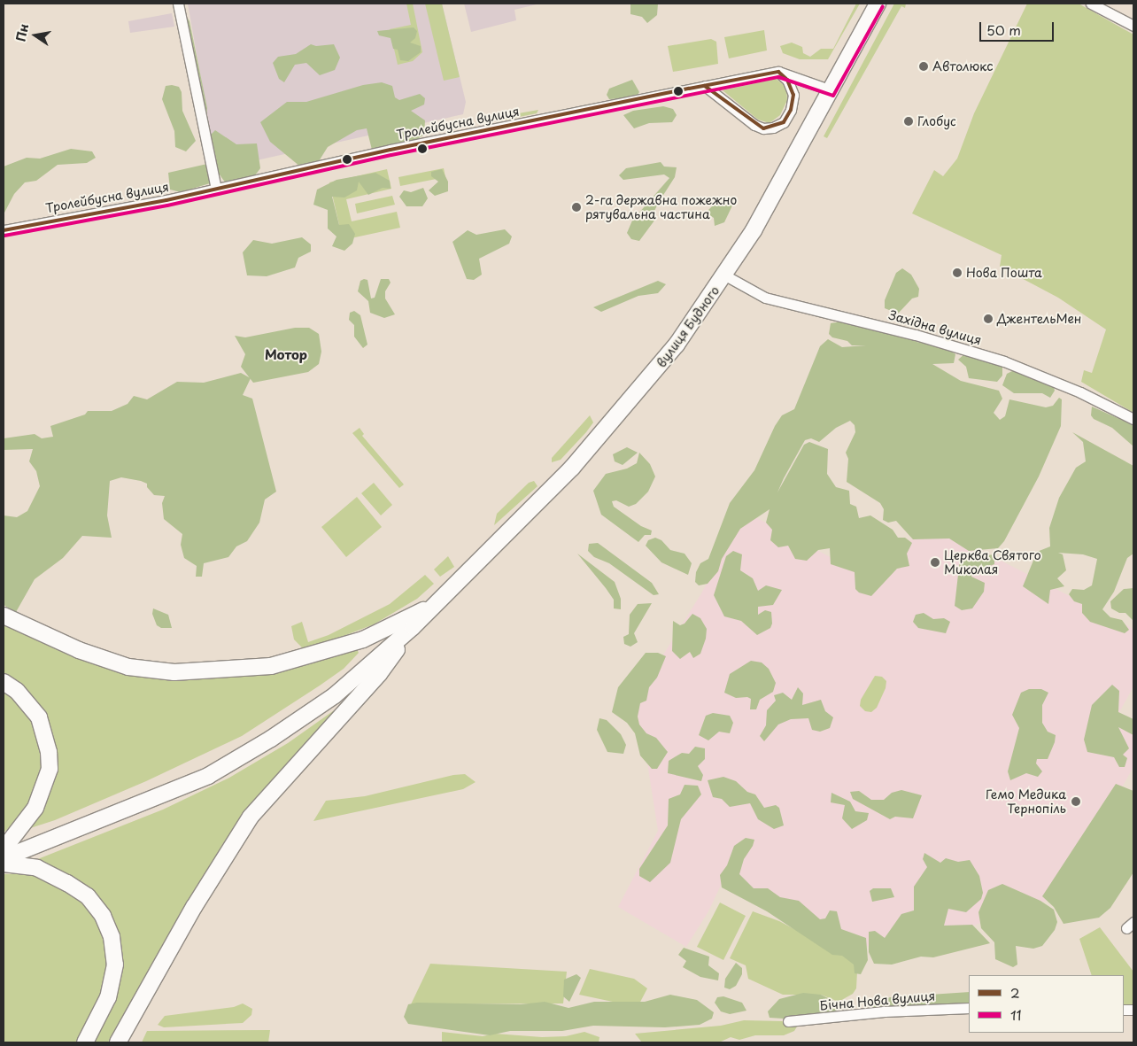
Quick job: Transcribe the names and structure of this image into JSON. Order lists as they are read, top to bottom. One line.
{"streets":{"highway":["вулиця Будного"],"street":["Тролейбусна вулиця","Західна вулиця","Бічна Нова вулиця"]},"crossings":[["вулиця Будного","Західна вулиця"]],"districts":["Мотор"],"places":["Автолюкс","Глобус","2-га державна пожежно рятувальна частина","Нова Пошта","ДжентельМен","Церква Святого Миколая","Гемо Медика Тернопіль"],"lines":["transit line 11","transit line 2"],"legend":["2","11"],"scale_bar":"50 m","north":"left"}
